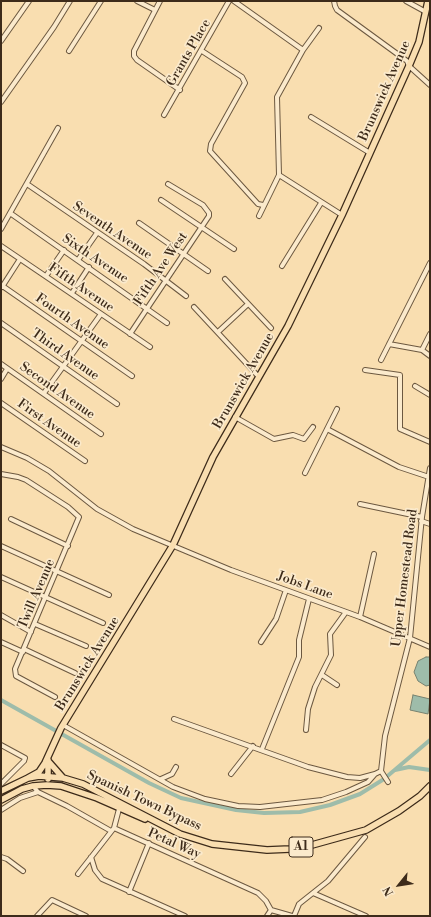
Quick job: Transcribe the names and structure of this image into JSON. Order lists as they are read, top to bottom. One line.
{"streets":{"main road":["Brunswick Avenue","Spanish Town Bypass","A1"],"street":["Grants Place","Seventh Avenue","Sixth Avenue","Fifth Ave West","Fifth Avenue","Fourth Avenue","Third Avenue","Second Avenue","First Avenue","Upper Homestead Road","Jobs Lane","Twill Avenue","Petal Way"]},"crossings":[["Brunswick Avenue","Jobs Lane"],["Brunswick Avenue","Spanish Town Bypass"],["Brunswick Avenue","A1"],["Seventh Avenue","Fifth Ave West"],["Sixth Avenue","Fifth Ave West"],["Fifth Ave West","Fifth Avenue"],["Upper Homestead Road","Jobs Lane"],["Spanish Town Bypass","A1"]],"north":"bottom left"}
